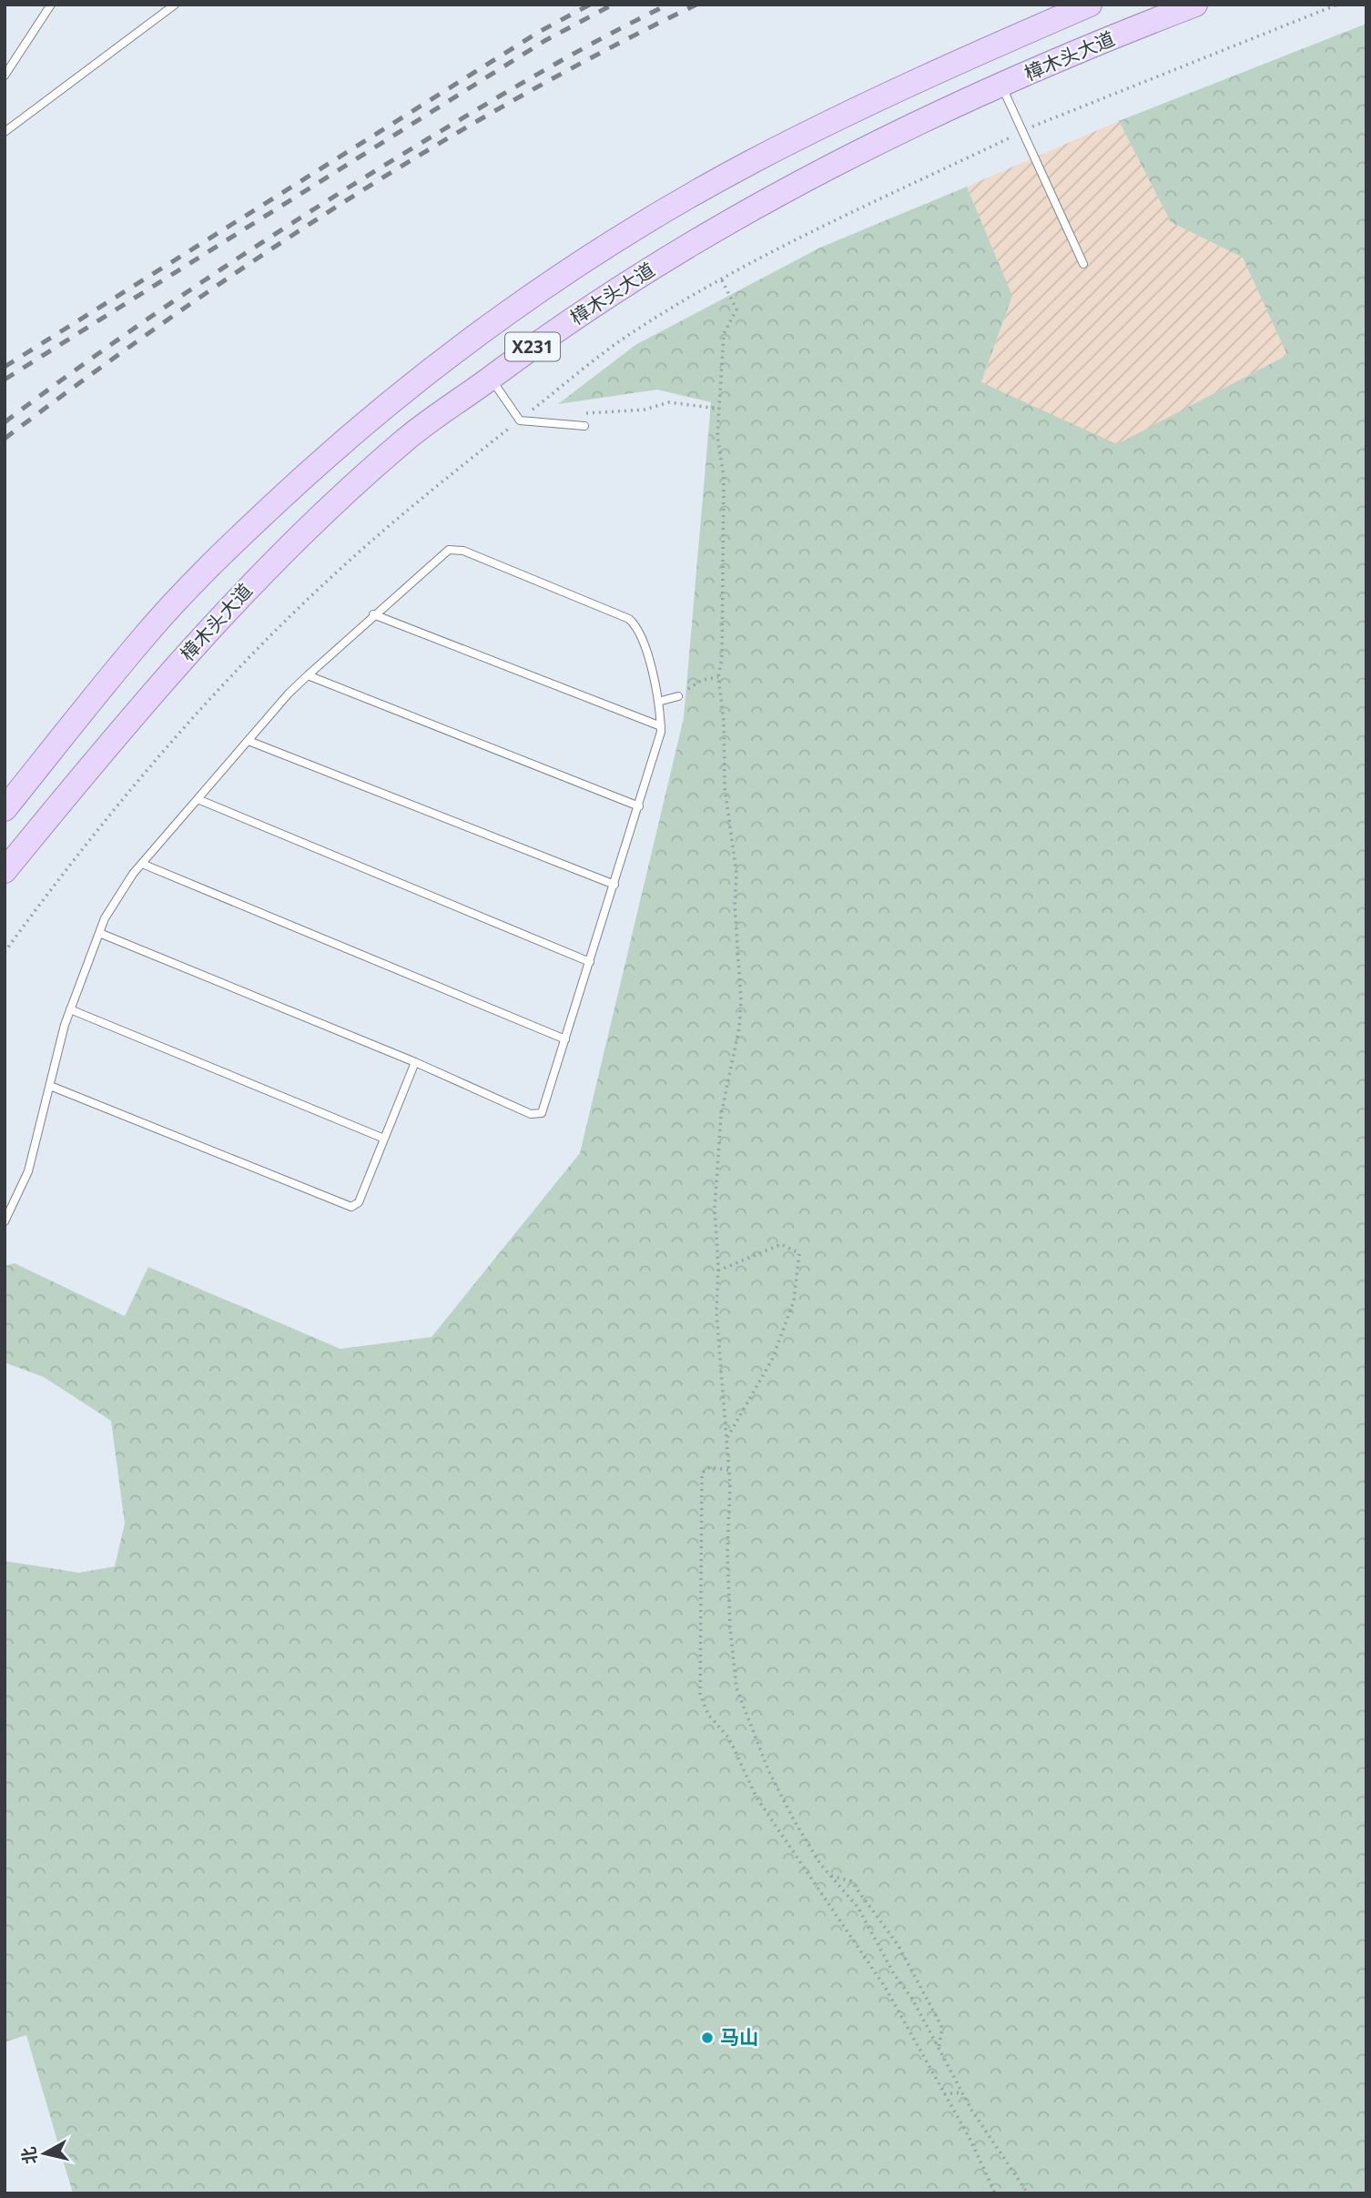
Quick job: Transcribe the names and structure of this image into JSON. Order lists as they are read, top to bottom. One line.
{"streets":{"main road":["樟木头大道","X231"]},"places":["马山"],"north":"left"}
